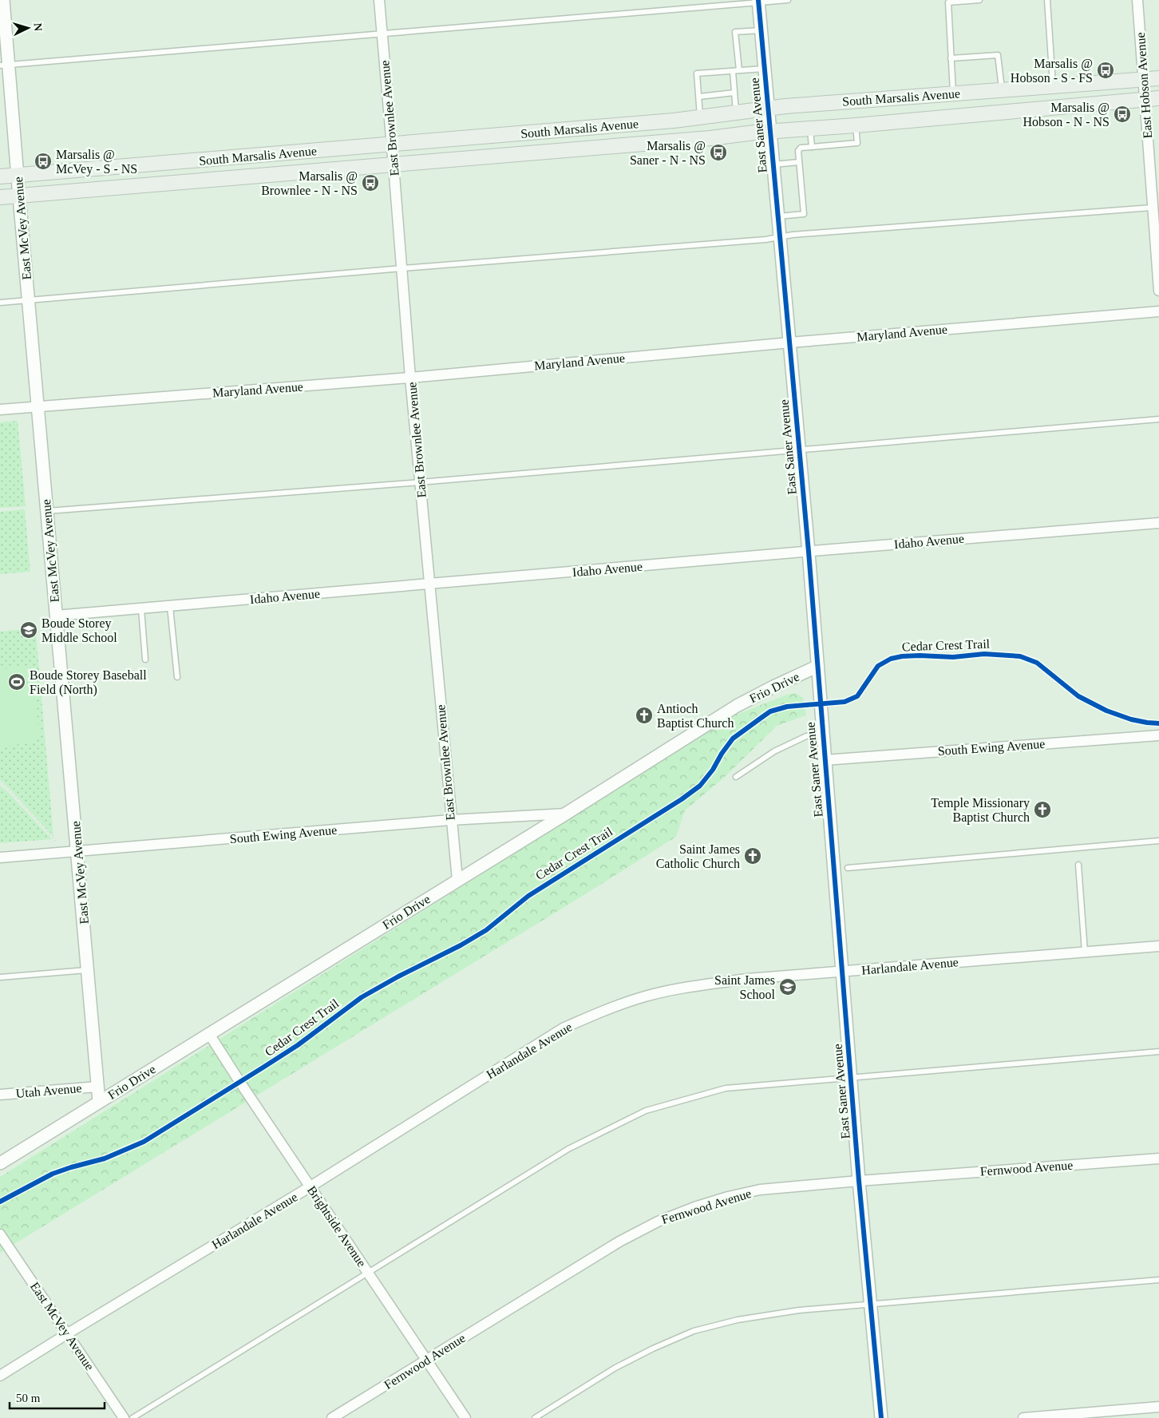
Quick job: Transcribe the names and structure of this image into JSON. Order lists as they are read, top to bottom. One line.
{"streets":{"main road":["South Marsalis Avenue"],"street":["East Hobson Avenue","East Brownlee Avenue","East Saner Avenue","East McVey Avenue","Maryland Avenue","Idaho Avenue","Frio Drive","South Ewing Avenue","Harlandale Avenue","Utah Avenue","Fernwood Avenue","Brightside Avenue"],"cycle path":["Cedar Crest Trail"]},"crossings":[["East Hobson Avenue","South Marsalis Avenue"],["South Marsalis Avenue","East Brownlee Avenue"],["South Marsalis Avenue","East Saner Avenue"],["South Marsalis Avenue","East McVey Avenue"],["East Brownlee Avenue","Maryland Avenue"],["East Brownlee Avenue","Idaho Avenue"],["East Brownlee Avenue","Frio Drive"],["East Brownlee Avenue","South Ewing Avenue"],["East Saner Avenue","Maryland Avenue"],["East Saner Avenue","Idaho Avenue"],["East Saner Avenue","Frio Drive"],["East Saner Avenue","South Ewing Avenue"],["East Saner Avenue","Harlandale Avenue"],["East Saner Avenue","Fernwood Avenue"],["East McVey Avenue","Maryland Avenue"],["East McVey Avenue","Idaho Avenue"],["East McVey Avenue","Frio Drive"],["East McVey Avenue","South Ewing Avenue"],["East McVey Avenue","Harlandale Avenue"],["East McVey Avenue","Utah Avenue"],["Frio Drive","South Ewing Avenue"],["Frio Drive","Brightside Avenue"],["Harlandale Avenue","Brightside Avenue"],["Fernwood Avenue","Brightside Avenue"]],"places":{"bus stop":["Marsalis @ Hobson - S - FS","Marsalis @ Hobson - N - NS","Marsalis @ Saner - N - NS","Marsalis @ McVey - S - NS","Marsalis @ Brownlee - N - NS"],"school or university":["Boude Storey Middle School","Saint James School"],"sports":["Boude Storey Baseball Field (North)"],"church":["Antioch Baptist Church","Temple Missionary Baptist Church","Saint James Catholic Church"]},"scale_bar":"50 m","north":"right"}
